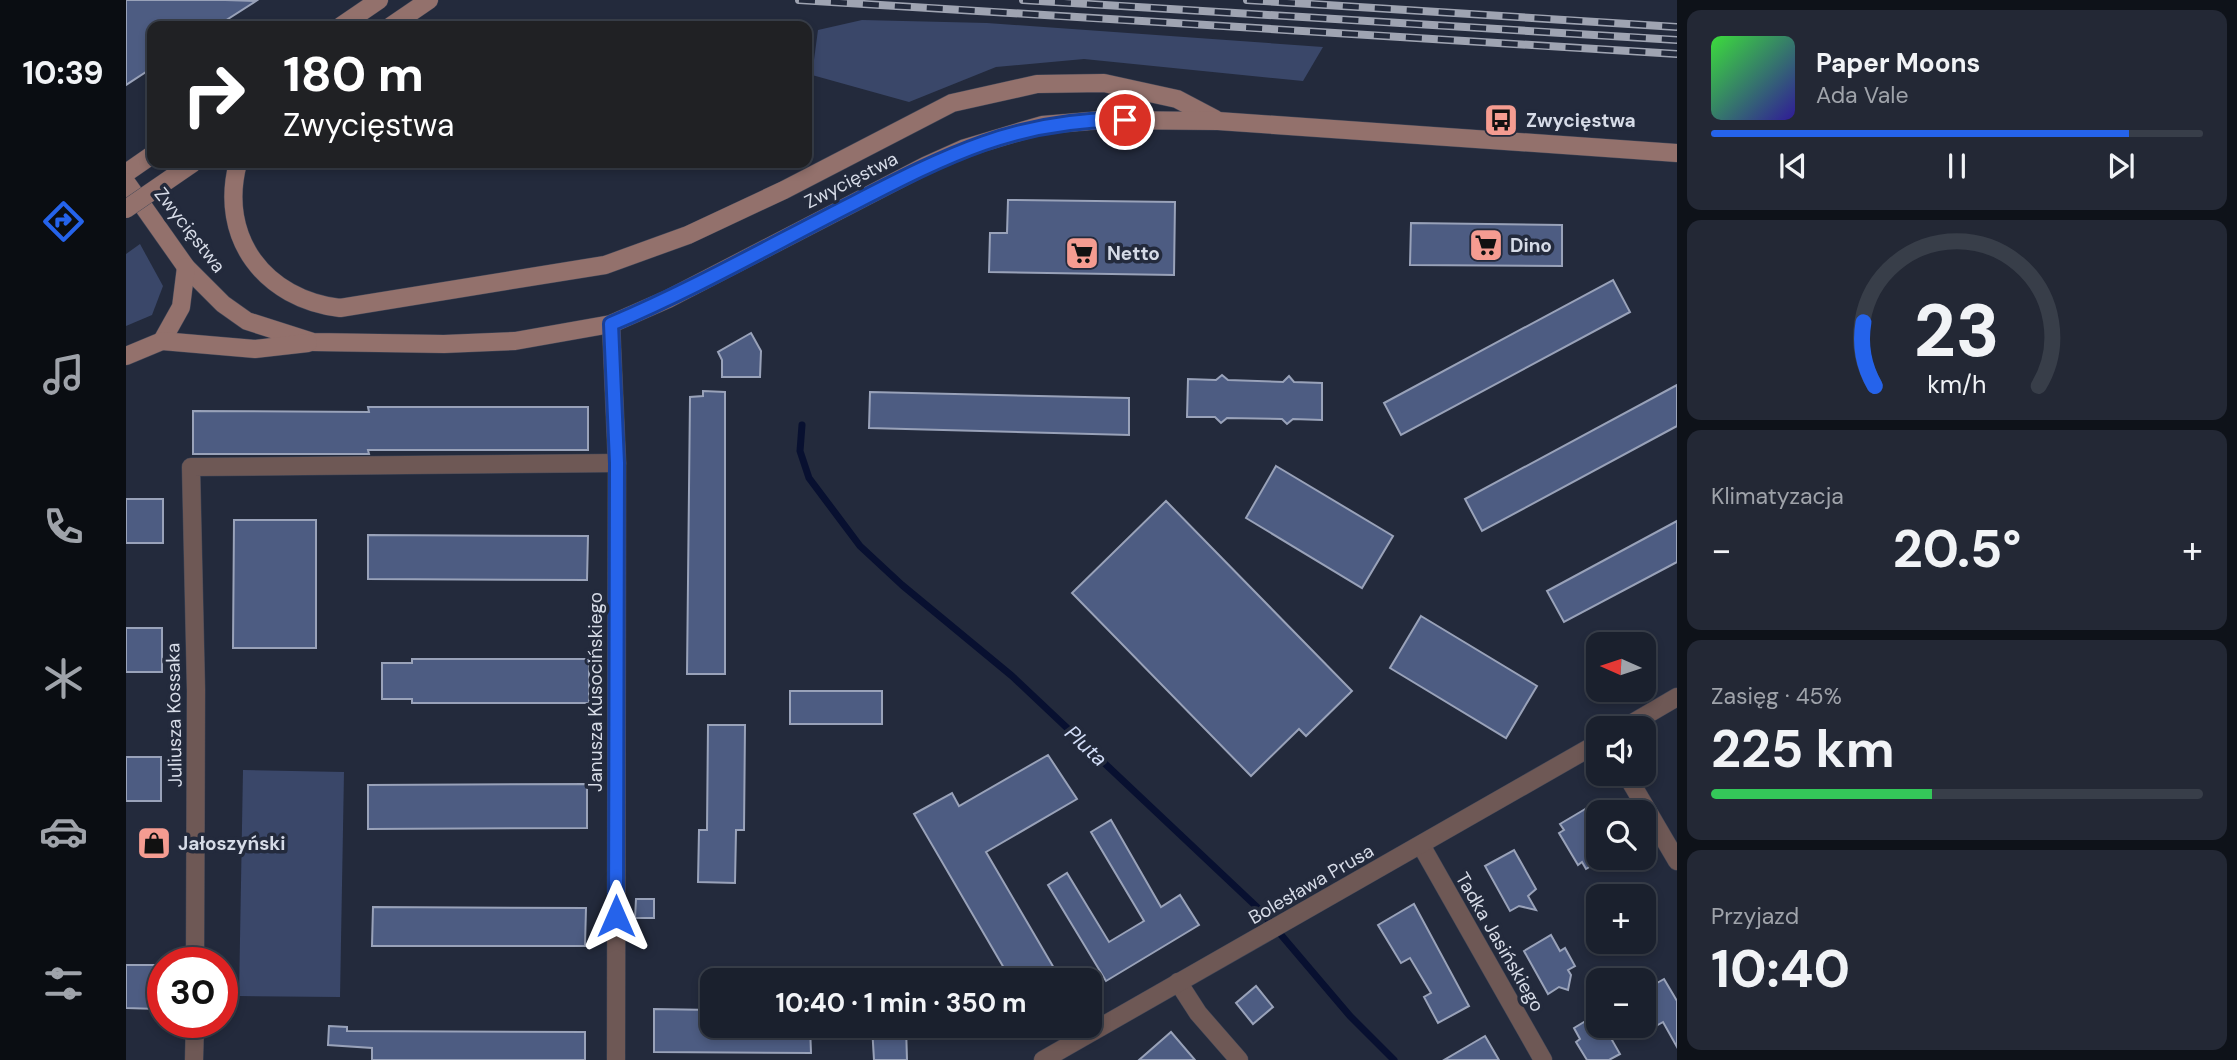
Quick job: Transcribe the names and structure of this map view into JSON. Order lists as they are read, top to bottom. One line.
{"streets":{"main road":["Zwycięstwa"],"street":["Janusza Kusocińskiego","Juliusza Kossaka","Bolesława Prusa","Tadka Jasińskiego"]},"crossings":[["Zwycięstwa","Janusza Kusocińskiego"],["Janusza Kusocińskiego","Juliusza Kossaka"],["Bolesława Prusa","Tadka Jasińskiego"]],"water":["Pluta"],"places":{"bus stop":["Zwycięstwa"],"supermarket":["Dino","Netto"],"shop":["Jałoszyński"]},"north":"left","page":{"tabs":"10:39","turn":["180 m","Zwycięstwa"],"song":["Paper Moons","Ada Vale"],"tile":["Klimatyzacja",["Zasięg · 45%","225 km"],["Przyjazd","10:40"]],"heat":["−","20.5°","+"],"map_buttons":["+","−"],"limit":"30","trip":"10:40 · 1 min · 350 m","gauge":["23","km/h"]}}
